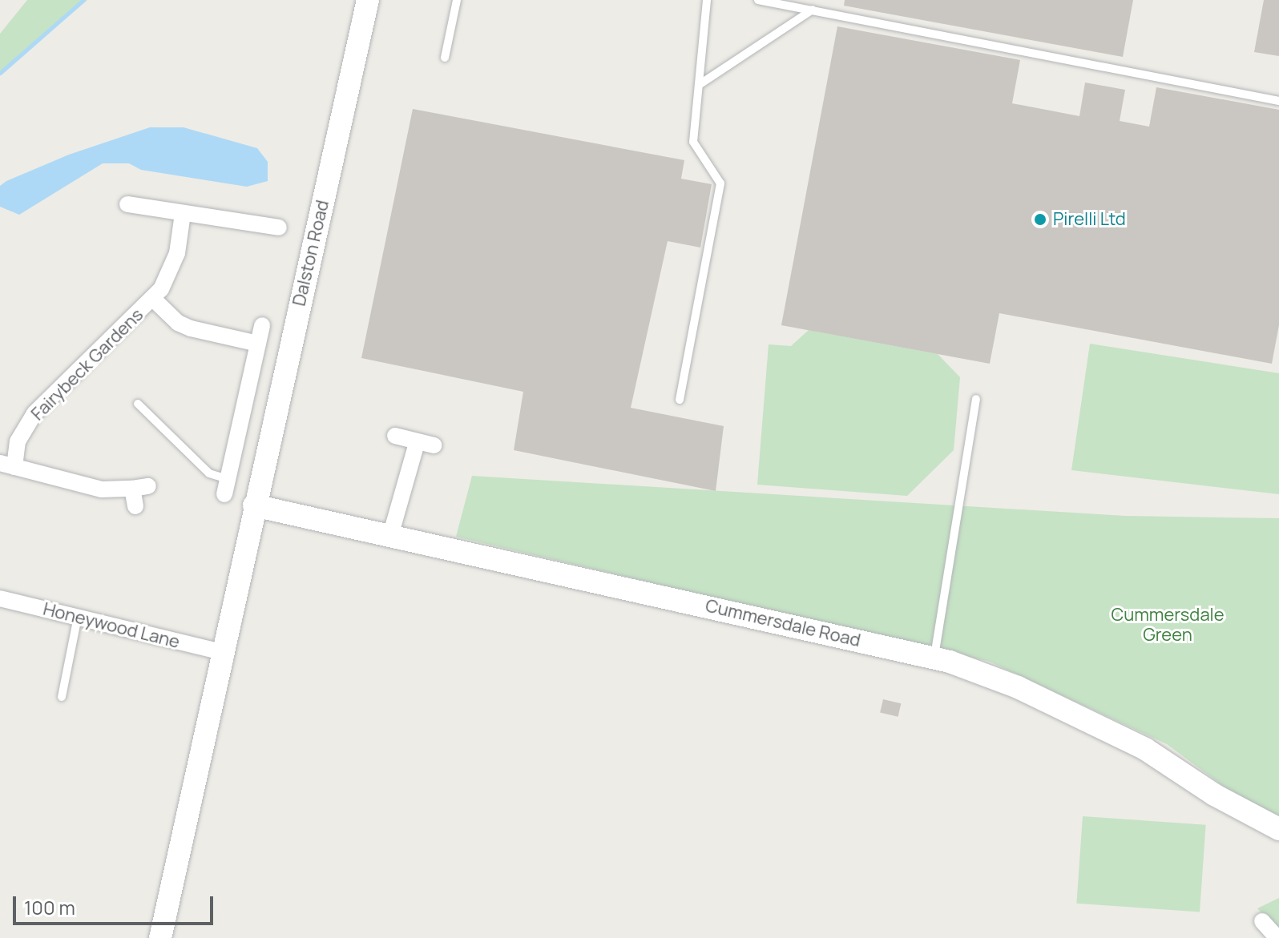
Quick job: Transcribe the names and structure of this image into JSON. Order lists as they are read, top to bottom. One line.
{"streets":{"street":["Dalston Road","Fairybeck Gardens","Cummersdale Road","Honeywood Lane"]},"crossings":[["Dalston Road","Cummersdale Road"],["Dalston Road","Honeywood Lane"]],"parks":["Cummersdale Green"],"places":["Pirelli Ltd"],"scale_bar":"100 m"}
